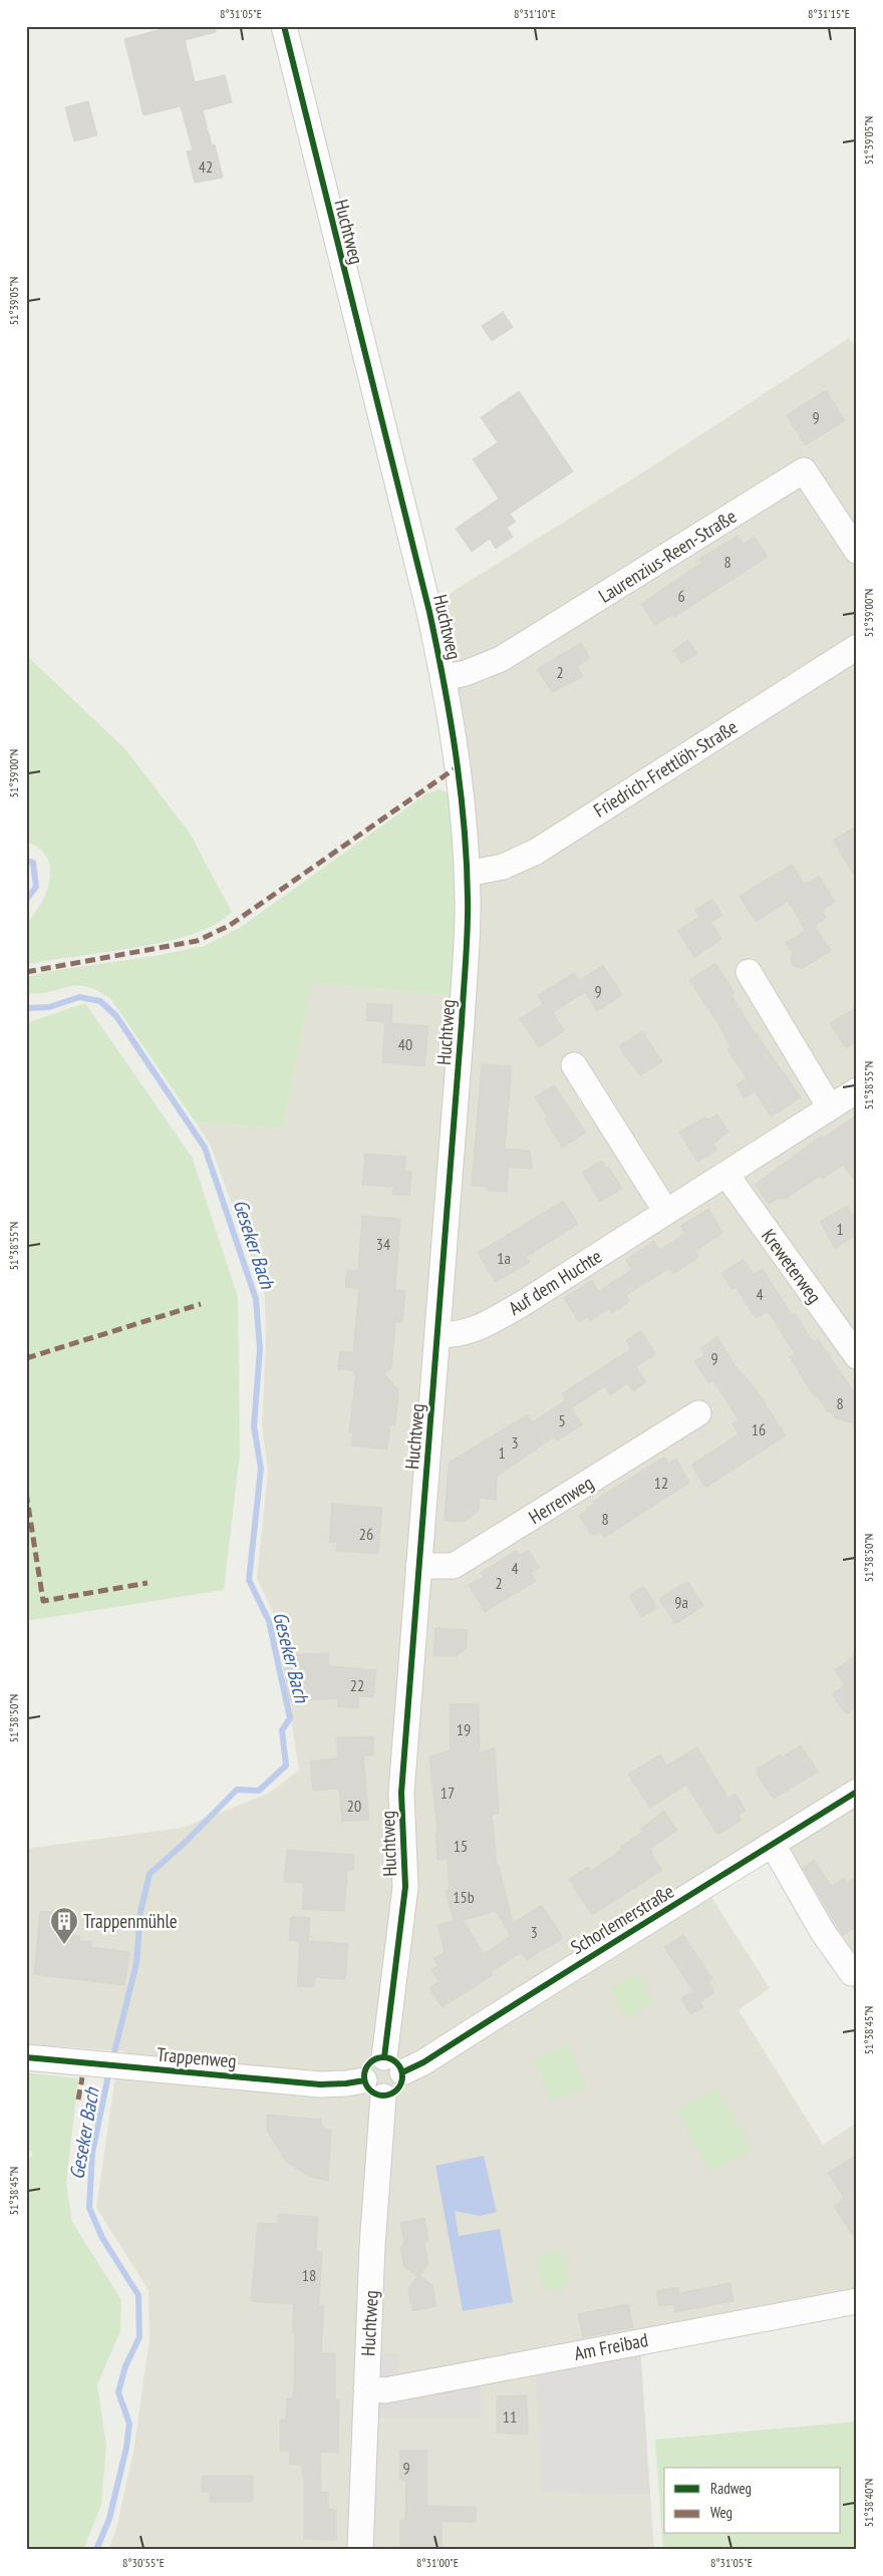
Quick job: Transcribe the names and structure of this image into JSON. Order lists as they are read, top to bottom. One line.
{"streets":{"street":["Huchtweg","Laurenzius-Reen-Straße","Friedrich-Frettlöh-Straße","Kreweterweg","Auf dem Huchte","Herrenweg","Schorlemerstraße","Trappenweg","Am Freibad"]},"crossings":[["Huchtweg","Laurenzius-Reen-Straße"],["Huchtweg","Friedrich-Frettlöh-Straße"],["Huchtweg","Auf dem Huchte"],["Huchtweg","Herrenweg"],["Huchtweg","Schorlemerstraße"],["Huchtweg","Trappenweg"],["Huchtweg","Am Freibad"],["Kreweterweg","Auf dem Huchte"],["Schorlemerstraße","Trappenweg"]],"water":["Geseker Bach"],"places":{"building":["Trappenmühle"]},"house_numbers":["42","9","8","6","2","9","40","1","34","1a","4","9","8","5","16","3","1","12","8","26","4","2","9a","22","19","17","20","15","15b","3","18","11","9"],"legend":["Radweg","Weg"],"coordinates":["8°31'05\"E","8°31'10\"E","8°31'15\"E","51°39'05\"N","51°39'00\"N","51°38'55\"N","51°38'50\"N","51°38'45\"N","51°38'40\"N","8°30'55\"E","8°31'00\"E"]}
